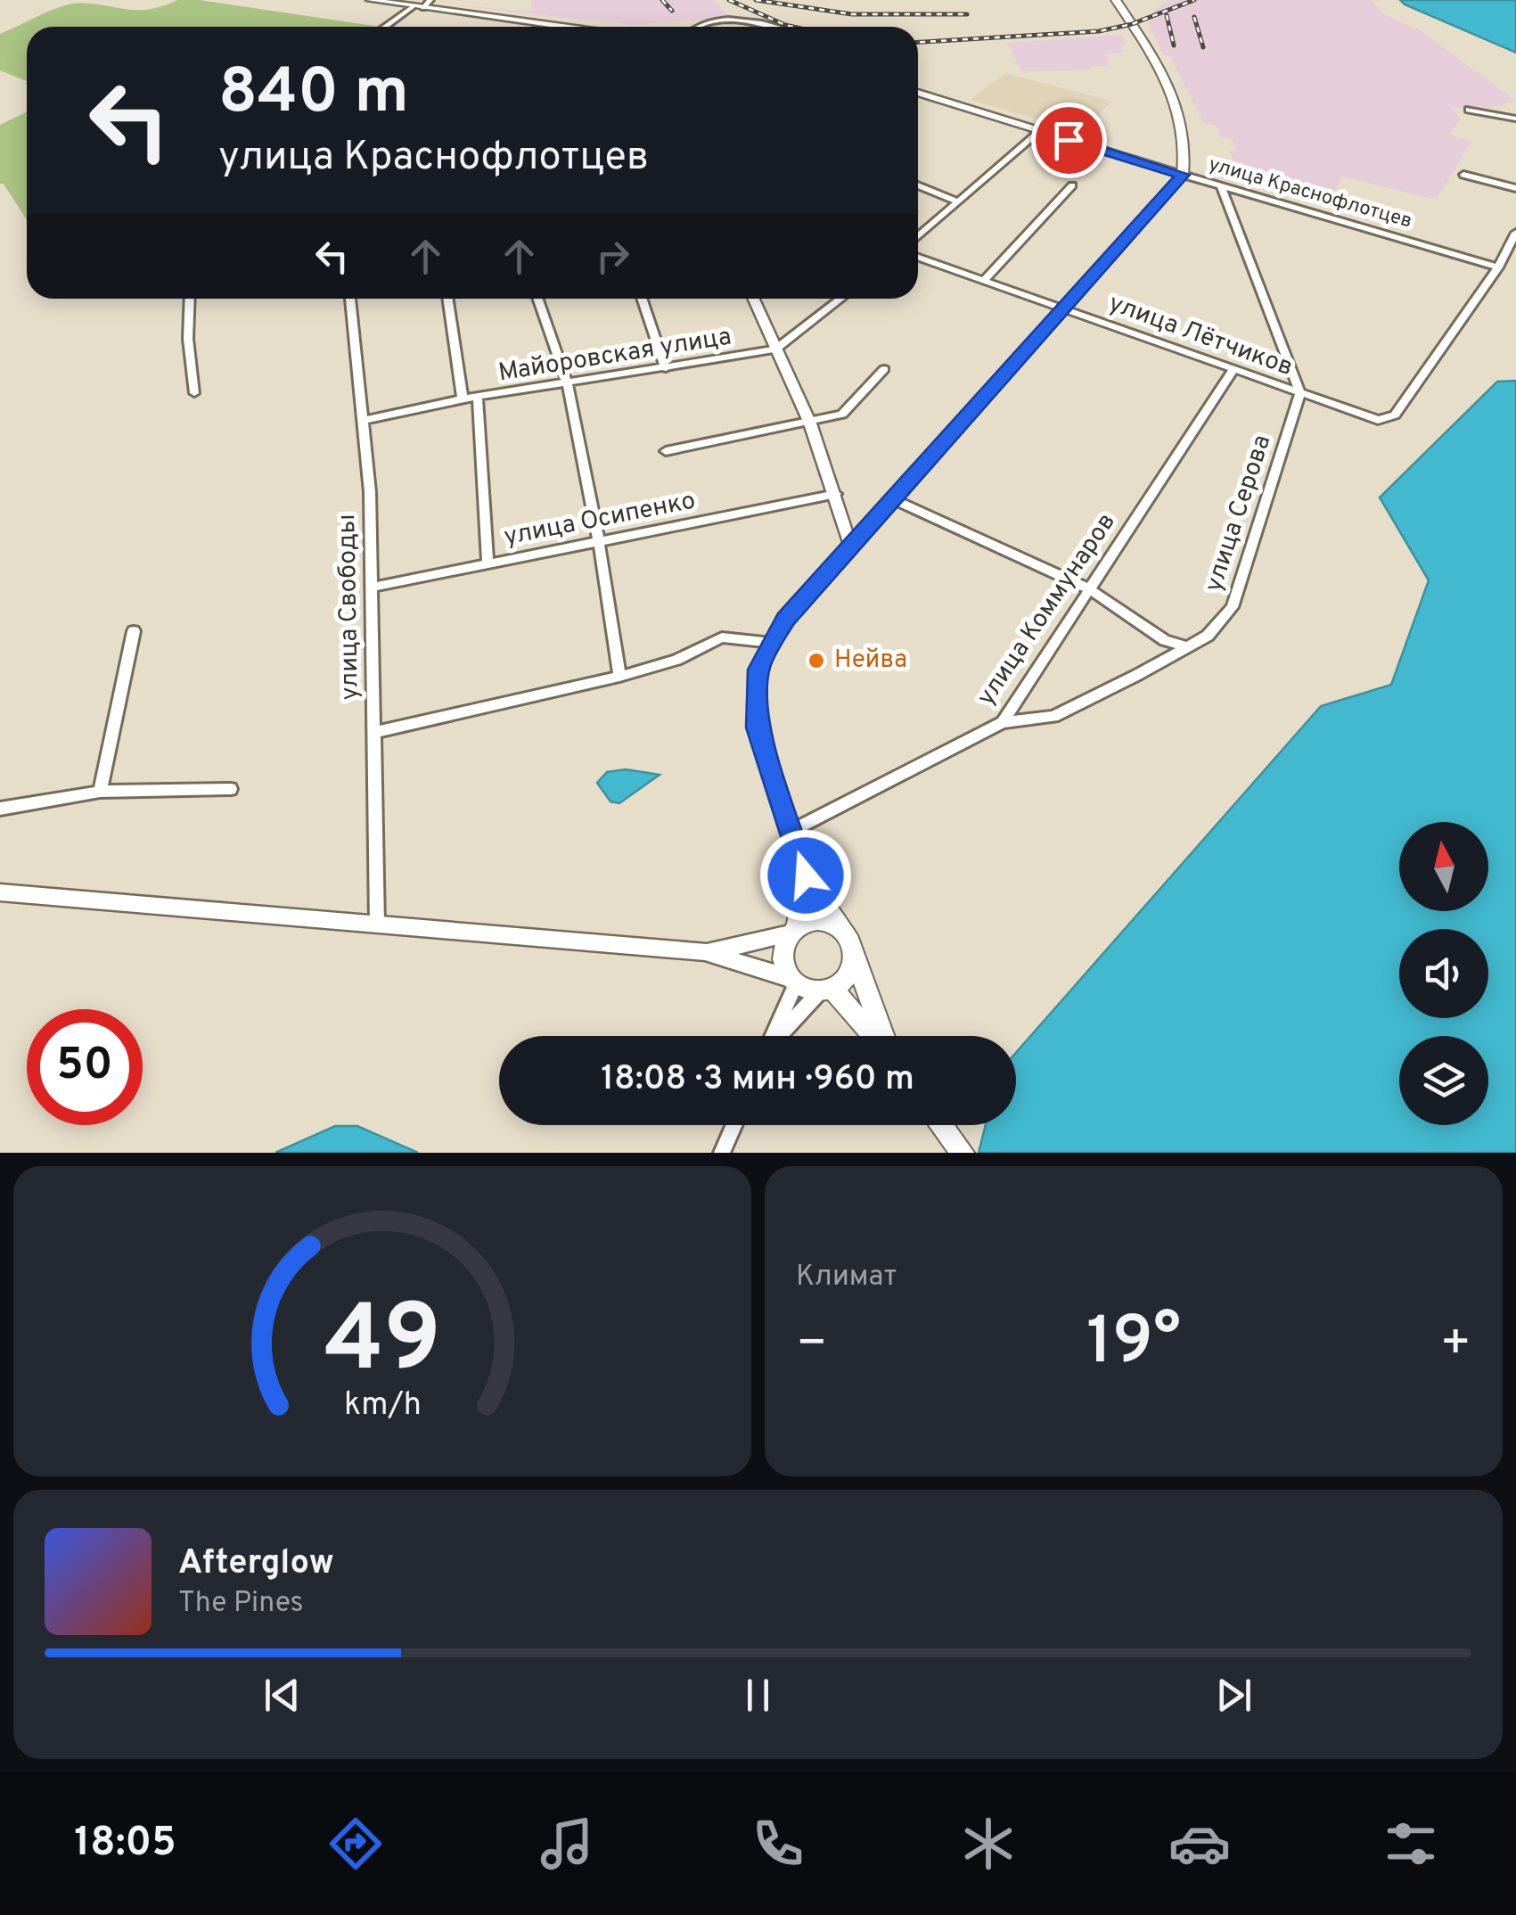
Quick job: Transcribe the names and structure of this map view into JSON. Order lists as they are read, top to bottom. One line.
{"streets":{"street":["улица Краснофлотцев","улица Лётчиков","Майоровская улица","улица Серова","улица Осипенко","улица Свободы","улица Коммунаров"]},"crossings":[["улица Краснофлотцев","улица Лётчиков"],["улица Лётчиков","улица Серова"],["улица Лётчиков","улица Коммунаров"],["Майоровская улица","улица Свободы"],["улица Серова","улица Коммунаров"],["улица Осипенко","улица Свободы"]],"places":["Нейва"],"north":"top","page":{"turn":["840 m","улица Краснофлотцев"],"limit":"50","trip":"18:08 · 3 мин · 960 m","tile":"Климат","heat":["−","19°","+"],"song":["Afterglow","The Pines"],"tabs":"18:05","gauge":["49","km/h"]}}
